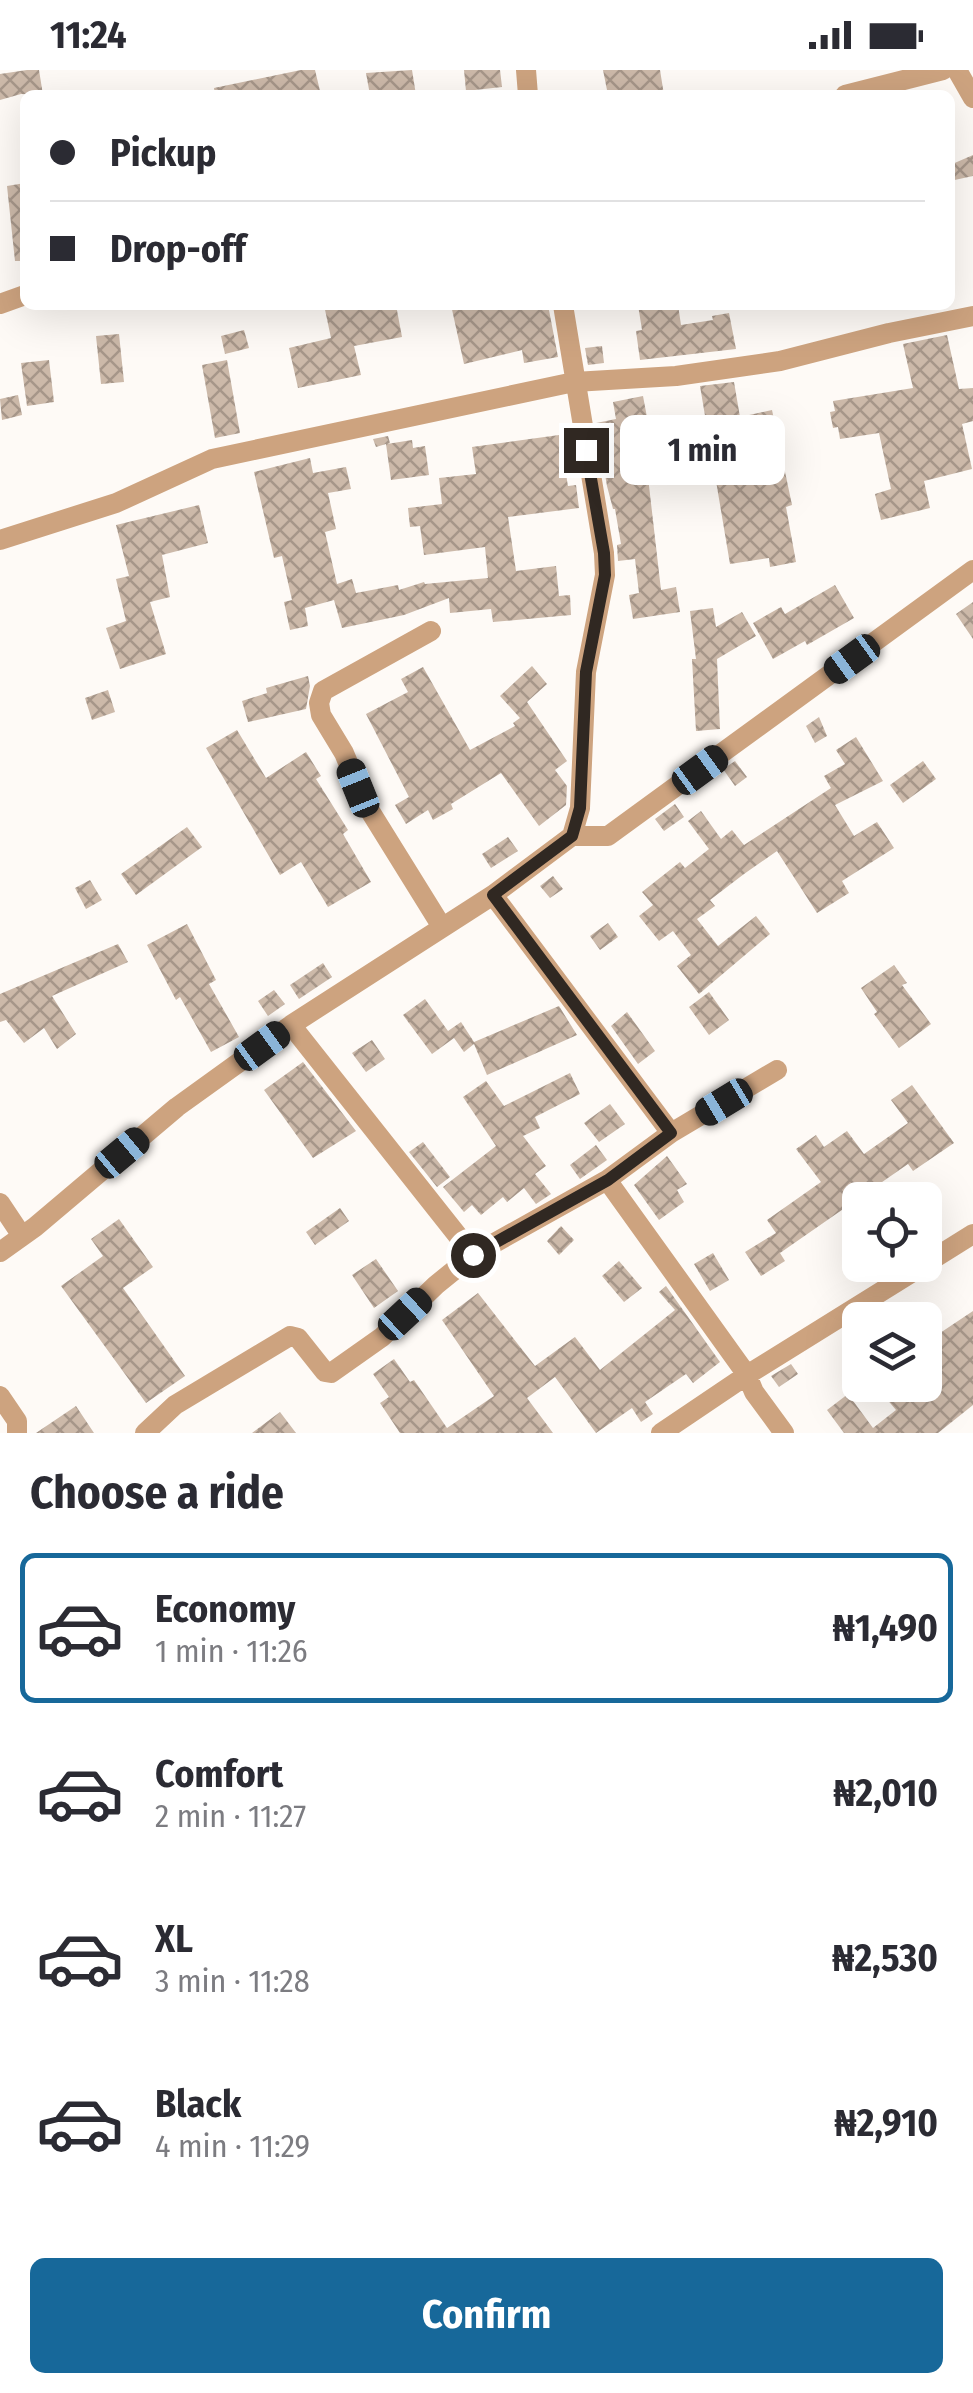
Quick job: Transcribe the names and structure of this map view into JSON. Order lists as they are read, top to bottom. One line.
{"page":{"status":"11:24","banner":["Pickup","Drop-off"],"bubble":"1 min","heading":"Choose a ride","list":[{"name":"Economy","note":"1 min · 11:26","value":"₦1,490"},{"name":"Comfort","note":"2 min · 11:27","value":"₦2,010"},{"name":"XL","note":"3 min · 11:28","value":"₦2,530"},{"name":"Black","note":"4 min · 11:29","value":"₦2,910"}],"buttons":"Confirm"}}
